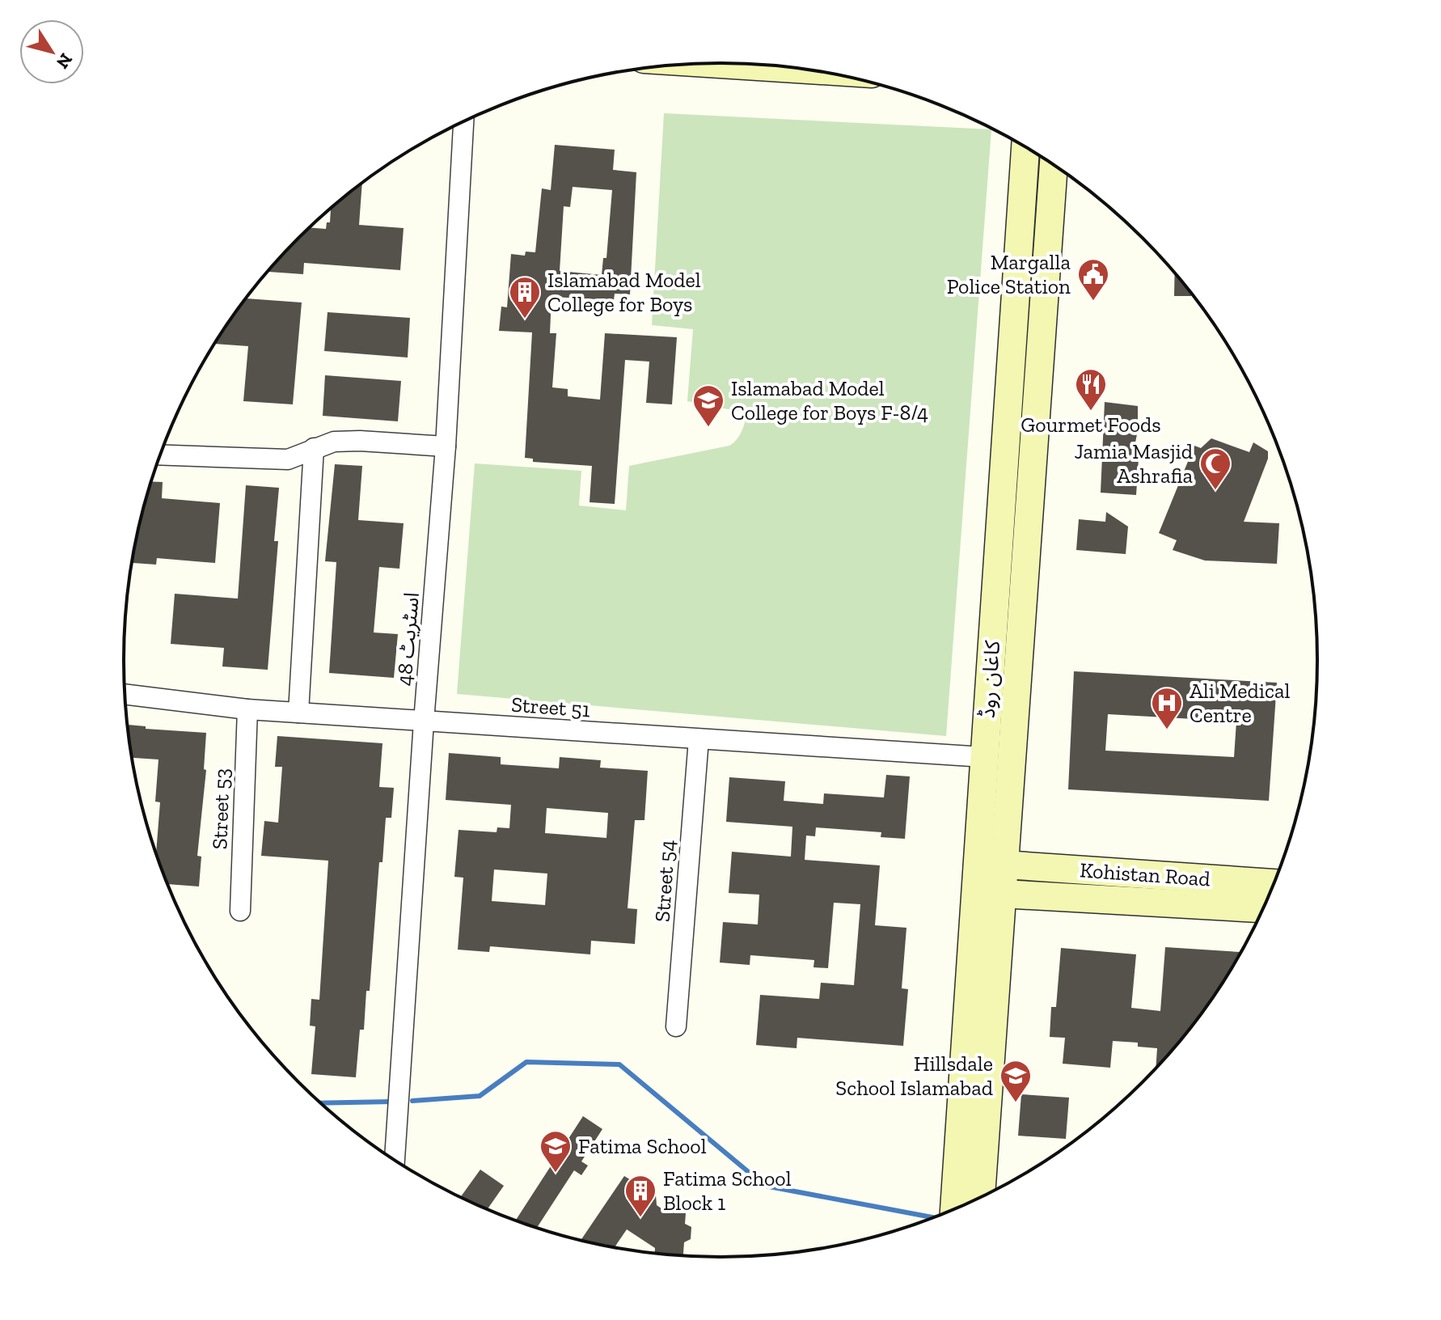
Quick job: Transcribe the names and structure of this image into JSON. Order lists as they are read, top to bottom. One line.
{"streets":{"street":["اسٹریٹ 48","کاغان روڈ","Street 51","Street 53","Kohistan Road","Street 54"]},"crossings":[["اسٹریٹ 48","Street 51"],["کاغان روڈ","Street 51"],["کاغان روڈ","Kohistan Road"],["Street 51","Street 53"],["Street 51","Street 54"]],"places":{"public building":["Margalla Police Station"],"building":["Islamabad Model College for Boys","Fatima School Block 1"],"restaurant":["Gourmet Foods"],"school or university":["Islamabad Model College for Boys F-8/4","Hillsdale School Islamabad","Fatima School"],"mosque":["Jamia Masjid Ashrafia"],"hospital":["Ali Medical Centre"]},"north":"bottom right"}
